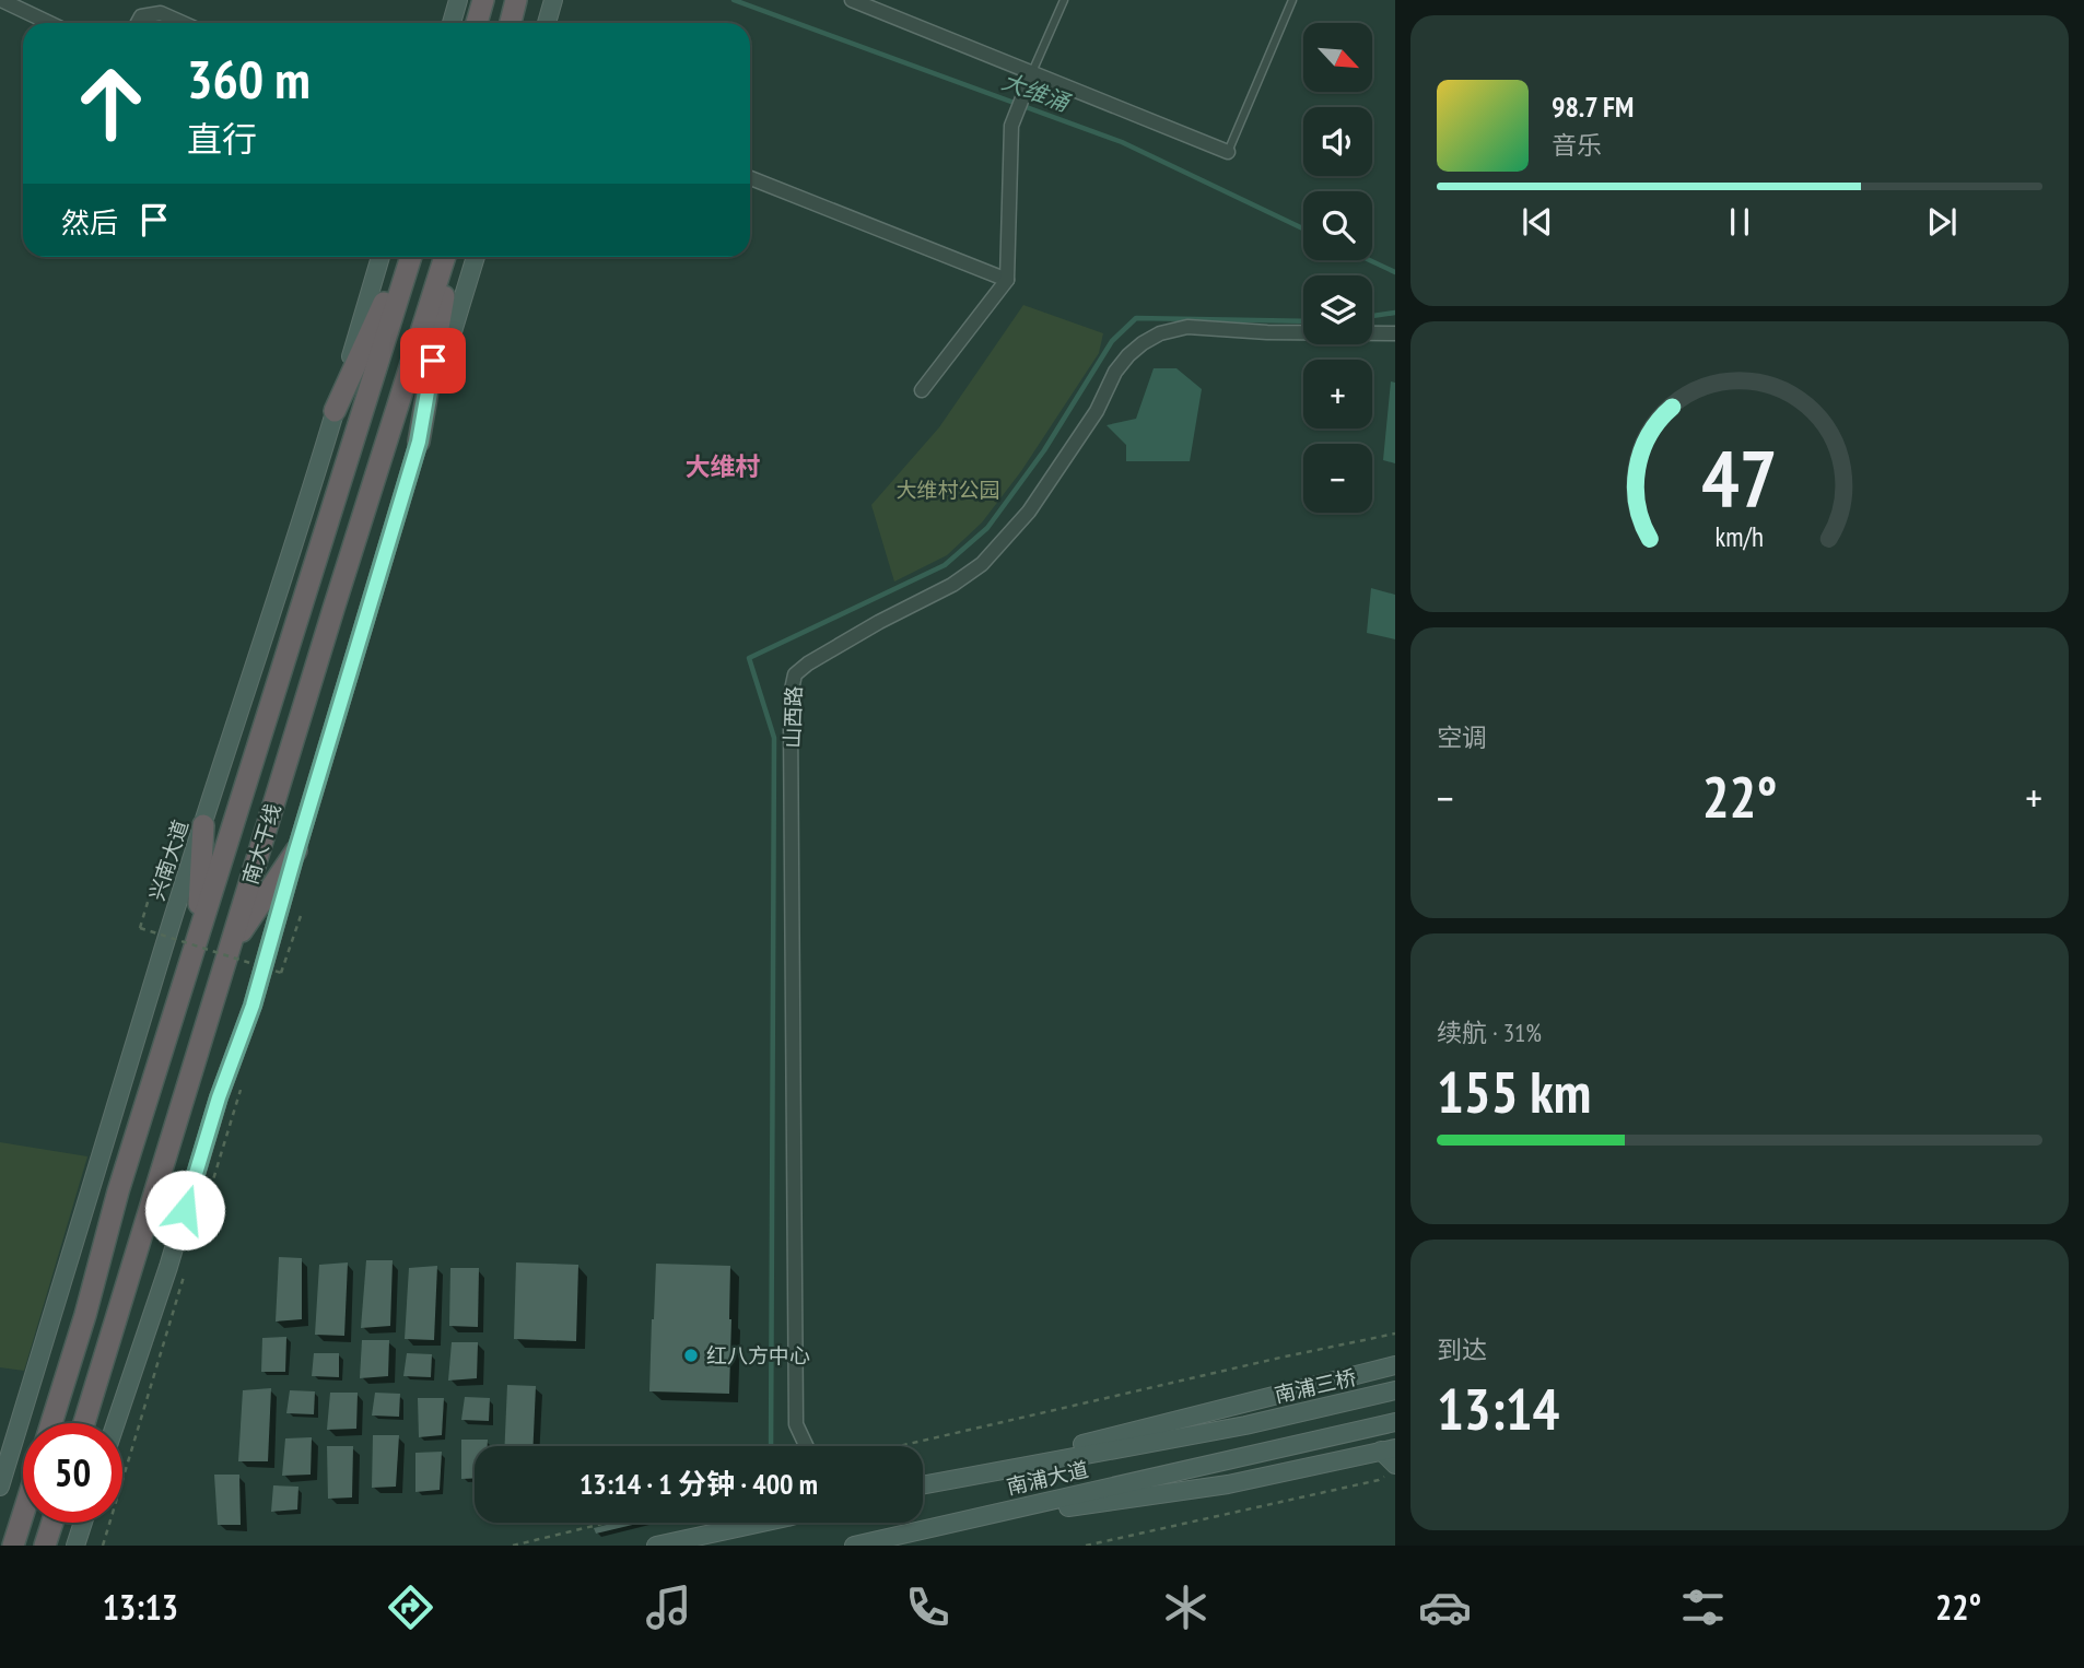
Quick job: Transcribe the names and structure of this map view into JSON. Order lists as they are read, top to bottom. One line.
{"streets":{"highway":["南大干线"],"main road":["兴南大道","南浦三桥","南浦大道"],"street":["山西路"]},"crossings":[["南浦三桥","南浦大道"]],"districts":["大维村"],"water":["大维涌"],"parks":["大维村公园"],"places":["红八方中心"],"north":"bottom right","page":{"map_buttons":["+","−"],"turn":["360 m","直行"],"song":["98.7 FM","音乐"],"then":"然后","tile":["空调",["续航 · 31%","155 km"],["到达","13:14"]],"heat":["−","22°","+"],"limit":"50","trip":"13:14 · 1 分钟 · 400 m","tabs":["13:13","22°"],"gauge":["47","km/h"]}}
